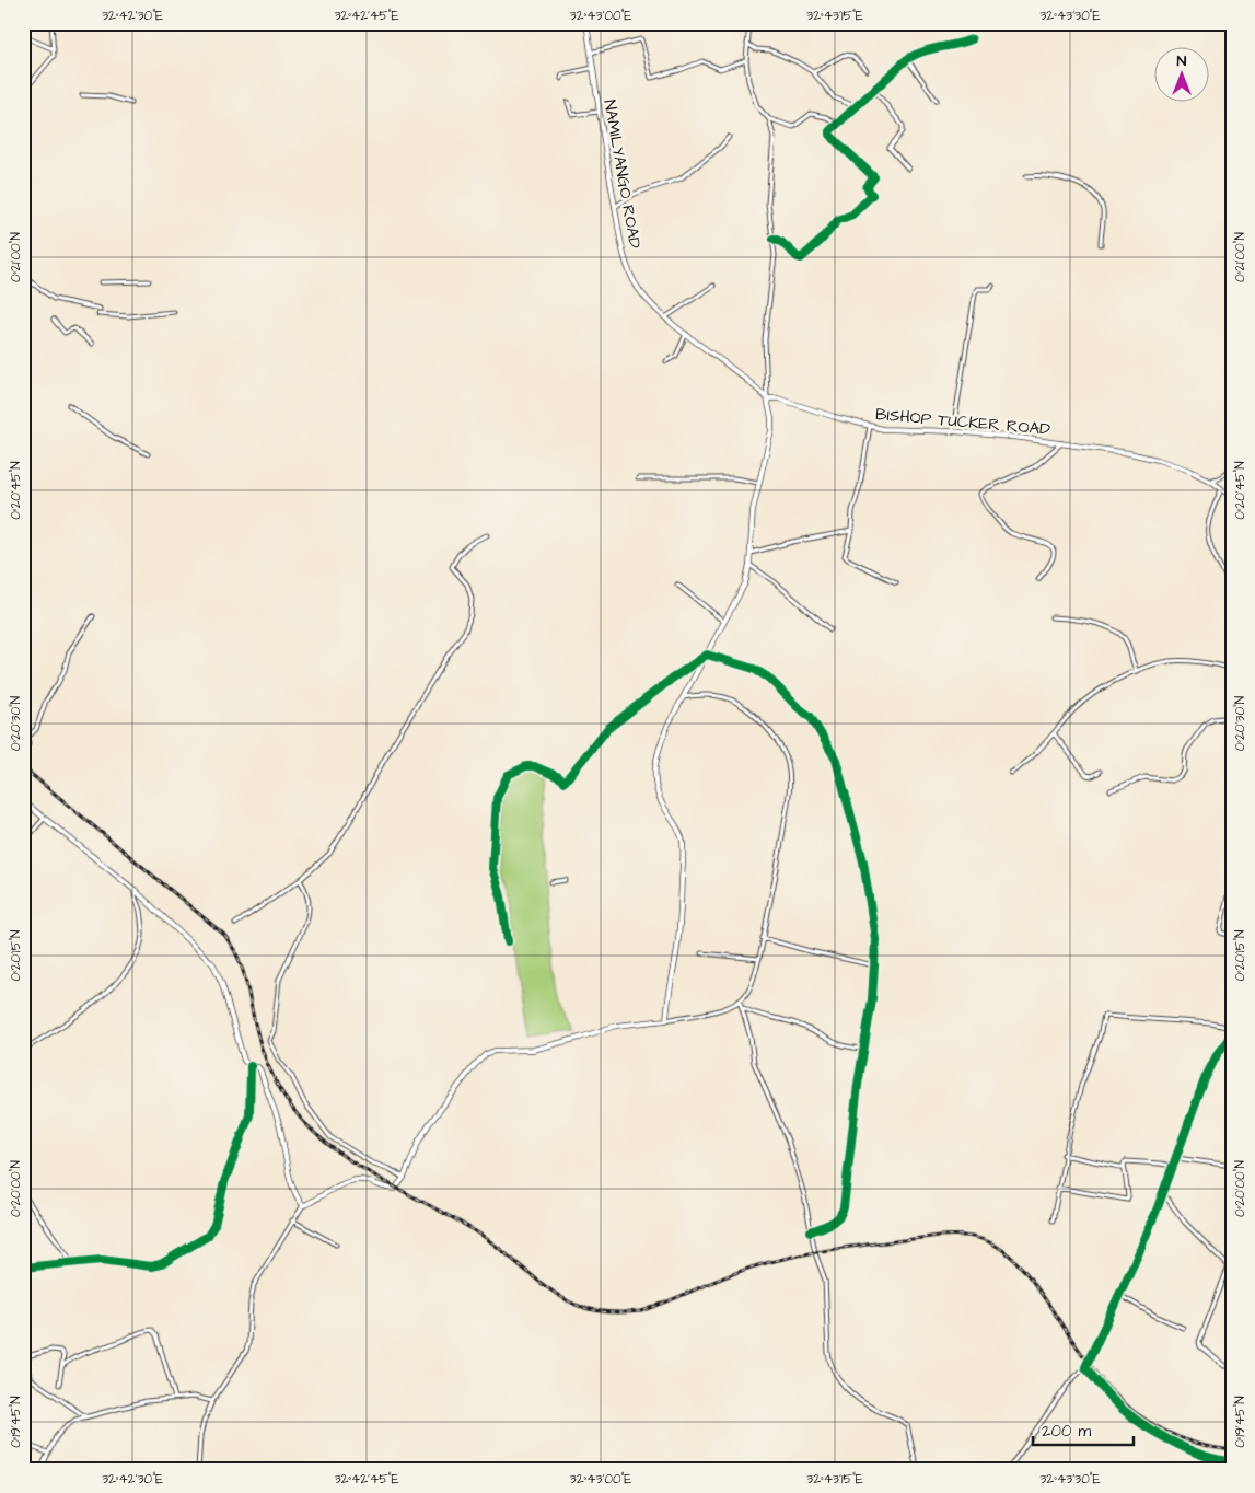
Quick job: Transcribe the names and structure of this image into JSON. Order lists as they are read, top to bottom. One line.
{"streets":{"main road":["NAMILYANGO ROAD","BISHOP TUCKER ROAD"]},"crossings":[["NAMILYANGO ROAD","BISHOP TUCKER ROAD"]],"scale_bar":"200 m","north":"top","coordinates":["32°42'30\"E","32°42'45\"E","32°43'00\"E","32°43'15\"E","32°43'30\"E","0°21'00\"N","0°20'45\"N","0°20'30\"N","0°20'15\"N","0°20'00\"N","0°19'45\"N"]}
